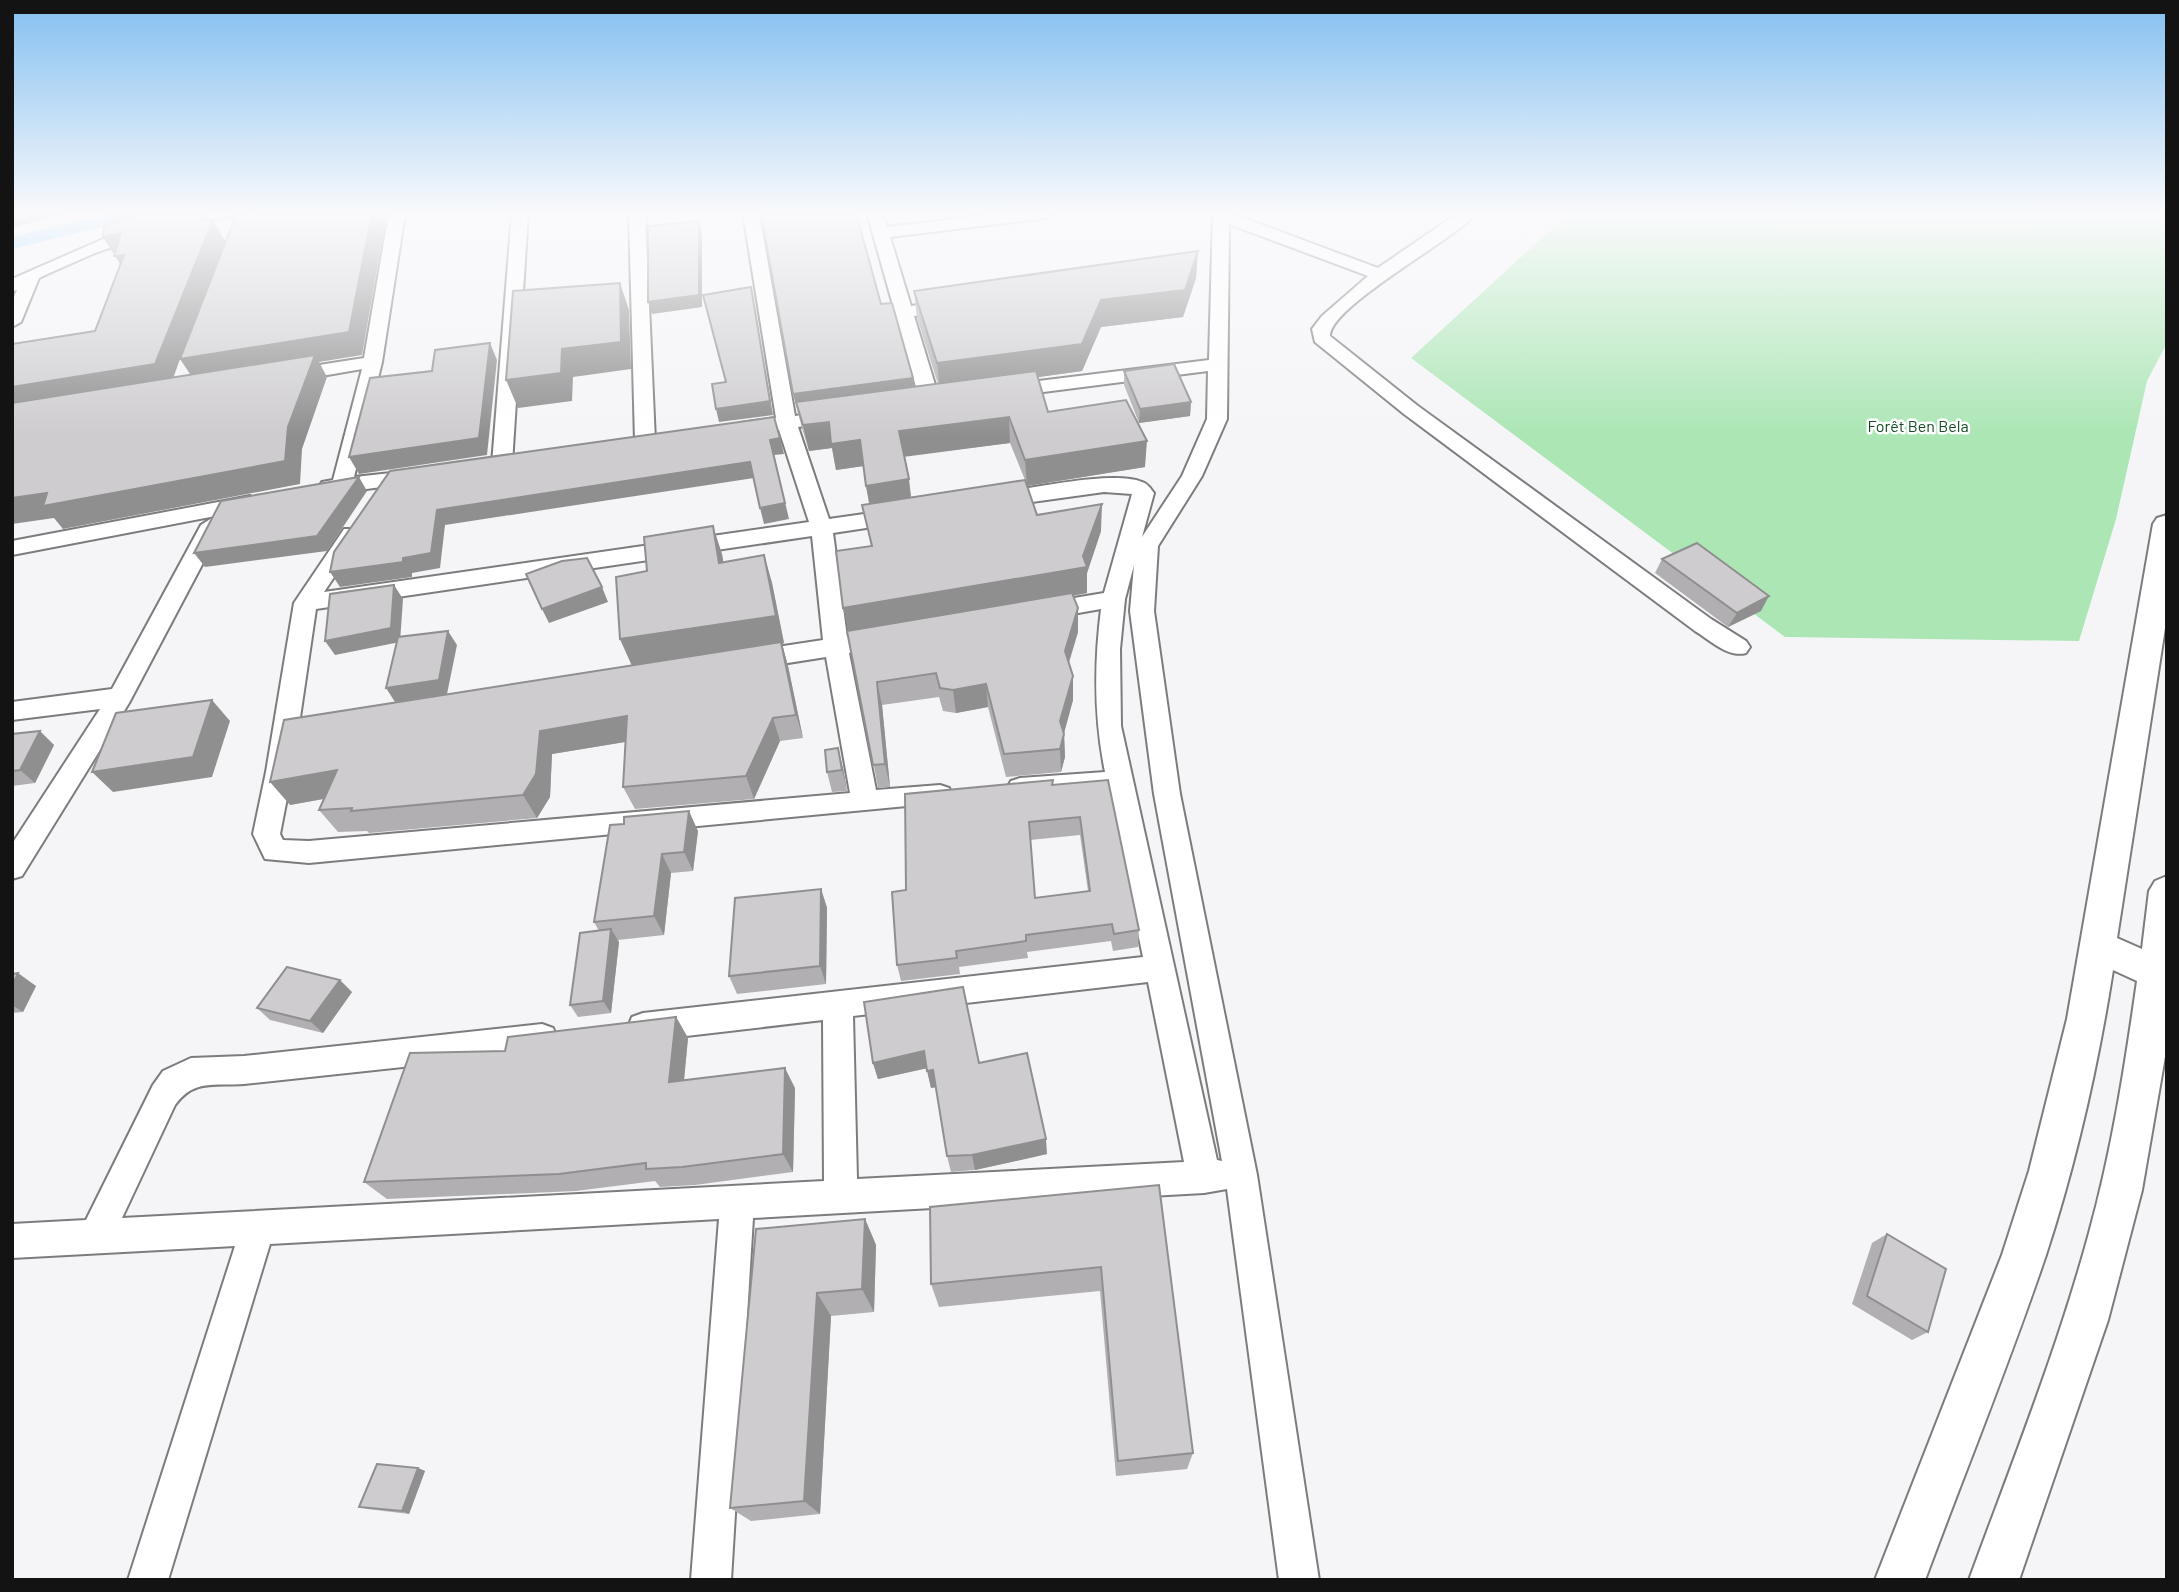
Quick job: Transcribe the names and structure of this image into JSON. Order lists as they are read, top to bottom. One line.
{"parks":["Forêt Ben Bela"]}
